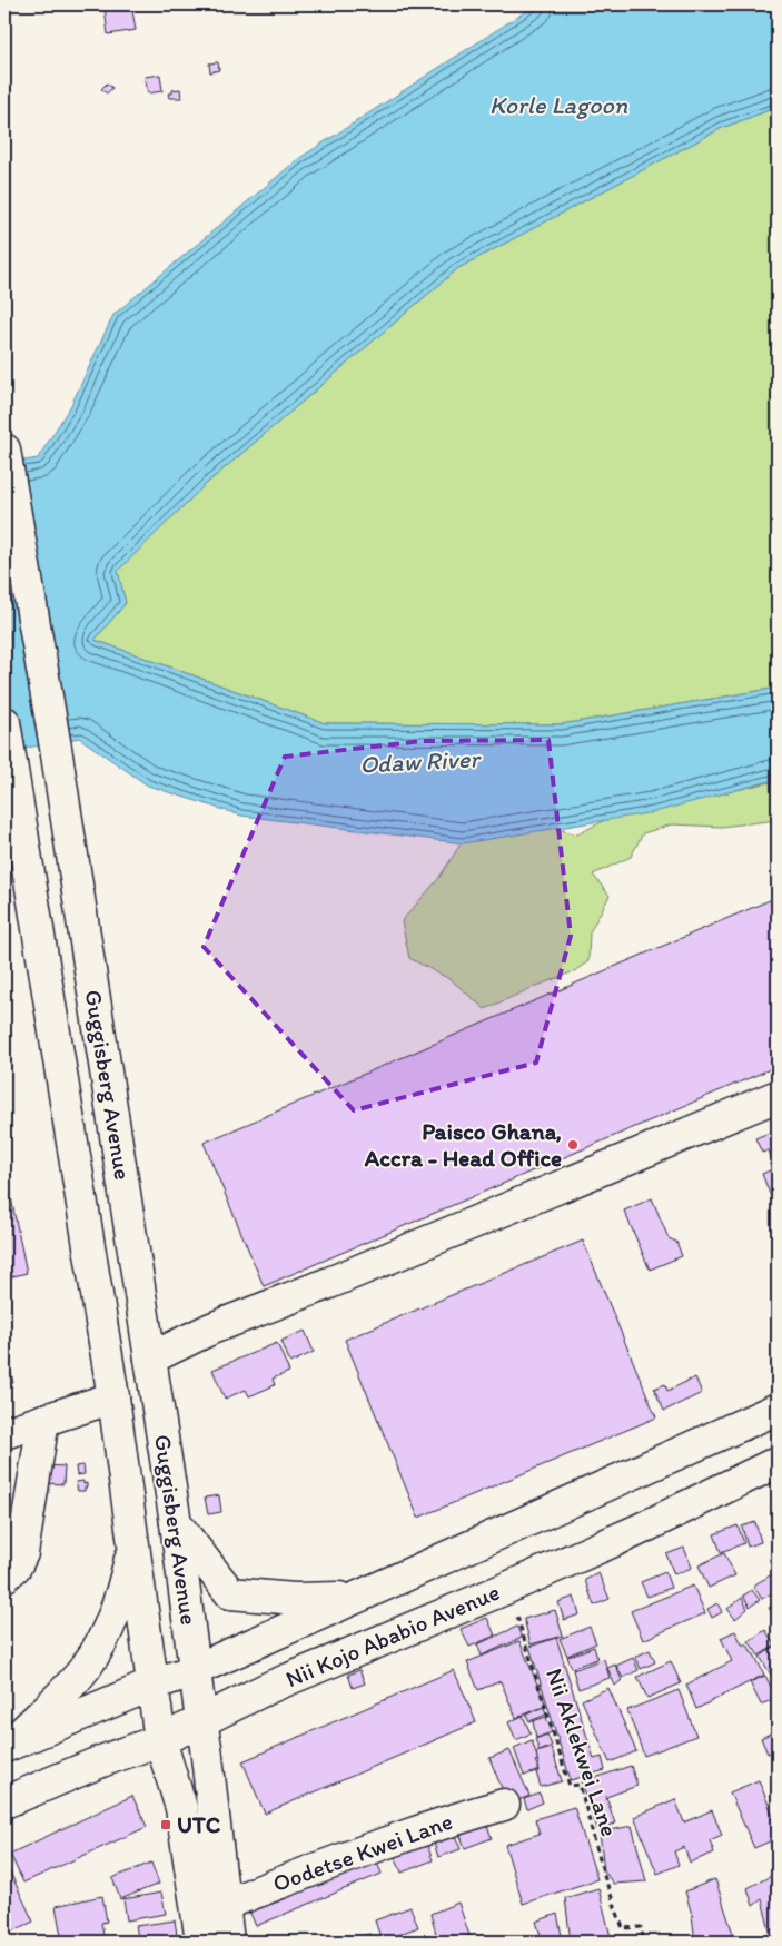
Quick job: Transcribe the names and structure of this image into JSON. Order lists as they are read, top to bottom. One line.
{"streets":{"main road":["Guggisberg Avenue","Nii Kojo Ababio Avenue","Oodetse Kwei Lane"],"path":["Nii Aklekwei Lane"]},"crossings":[["Guggisberg Avenue","Nii Kojo Ababio Avenue"],["Guggisberg Avenue","Oodetse Kwei Lane"],["Nii Kojo Ababio Avenue","Nii Aklekwei Lane"]],"water":["Korle Lagoon","Odaw River"],"places":{"other":["Paisco Ghana, Accra - Head Office"],"transit":["UTC"]}}
